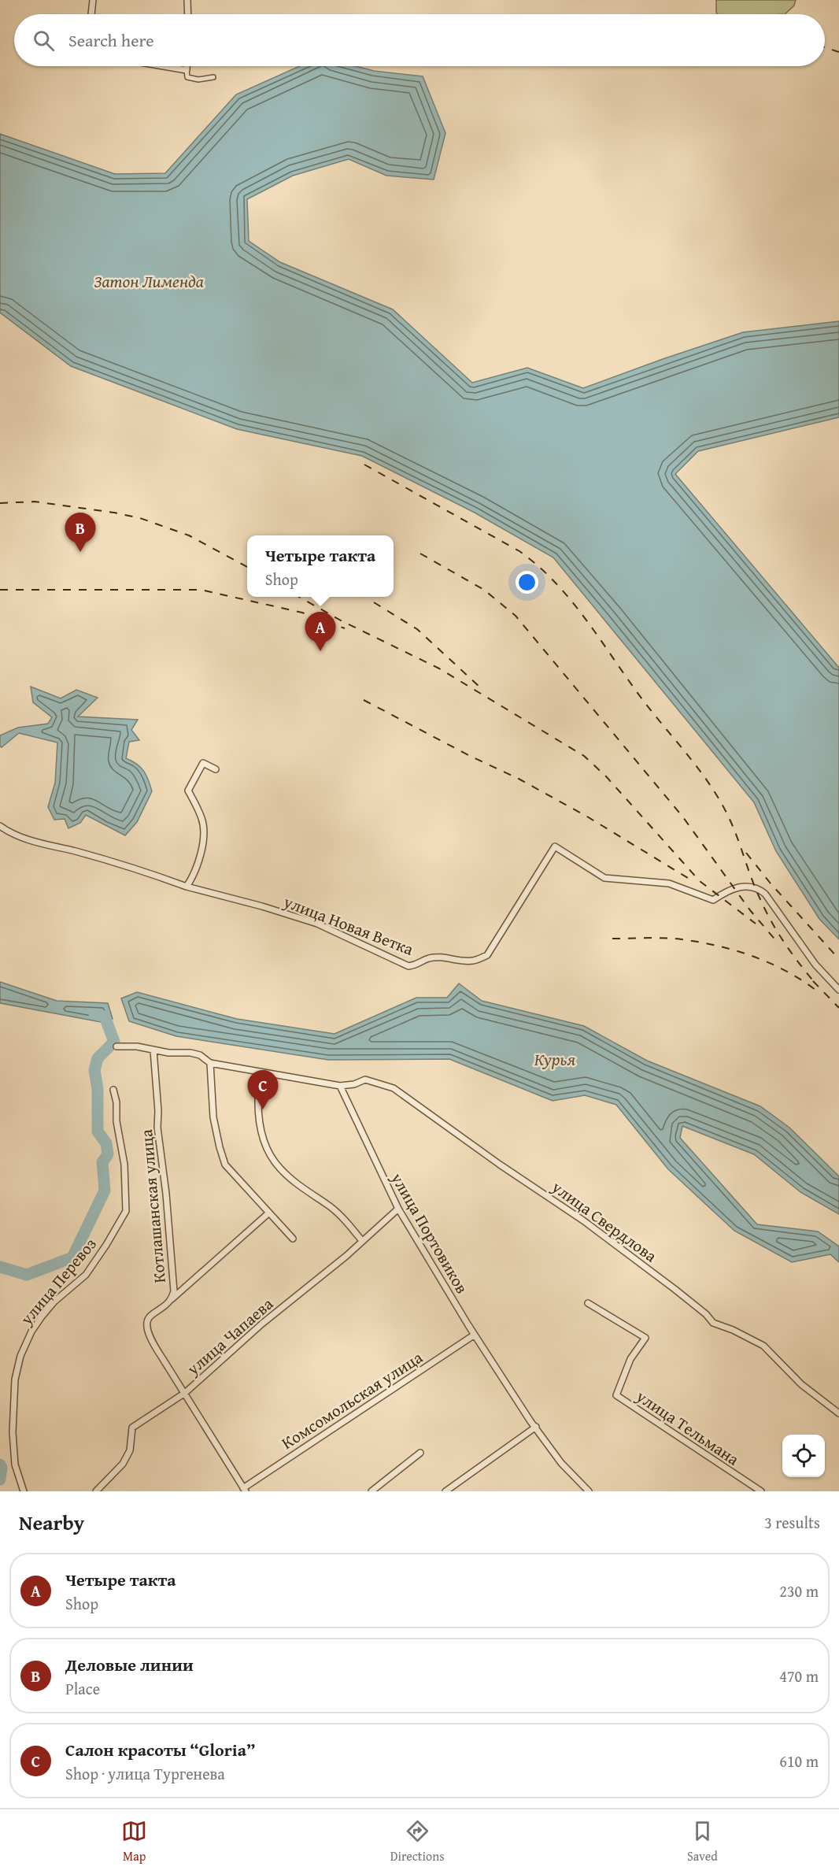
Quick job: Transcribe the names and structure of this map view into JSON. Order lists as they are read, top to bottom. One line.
{"streets":{"street":["улица Новая Ветка","Котлашанская улица","улица Свердлова","улица Портовиков","улица Перевоз","улица Чапаева","Комсомольская улица","улица Тельмана"]},"crossings":[["Котлашанская улица","улица Чапаева"],["Котлашанская улица","Комсомольская улица"],["улица Свердлова","улица Портовиков"],["улица Портовиков","улица Чапаева"],["улица Портовиков","Комсомольская улица"]],"water":["Затон Лименда","Курья"],"page":{"search":"Search here","pins":["B","A","C"],"popup":["Четыре такта","Shop"],"heading":["Nearby","3 results"],"list":[{"mark":"A","name":"Четыре такта","note":"Shop","value":"230 m"},{"mark":"B","name":"Деловые линии","note":"Place","value":"470 m"},{"mark":"C","name":"Салон красоты “Gloria”","note":"Shop · улица Тургенева","value":"610 m"}],"nav":["Map","Directions","Saved"]}}
